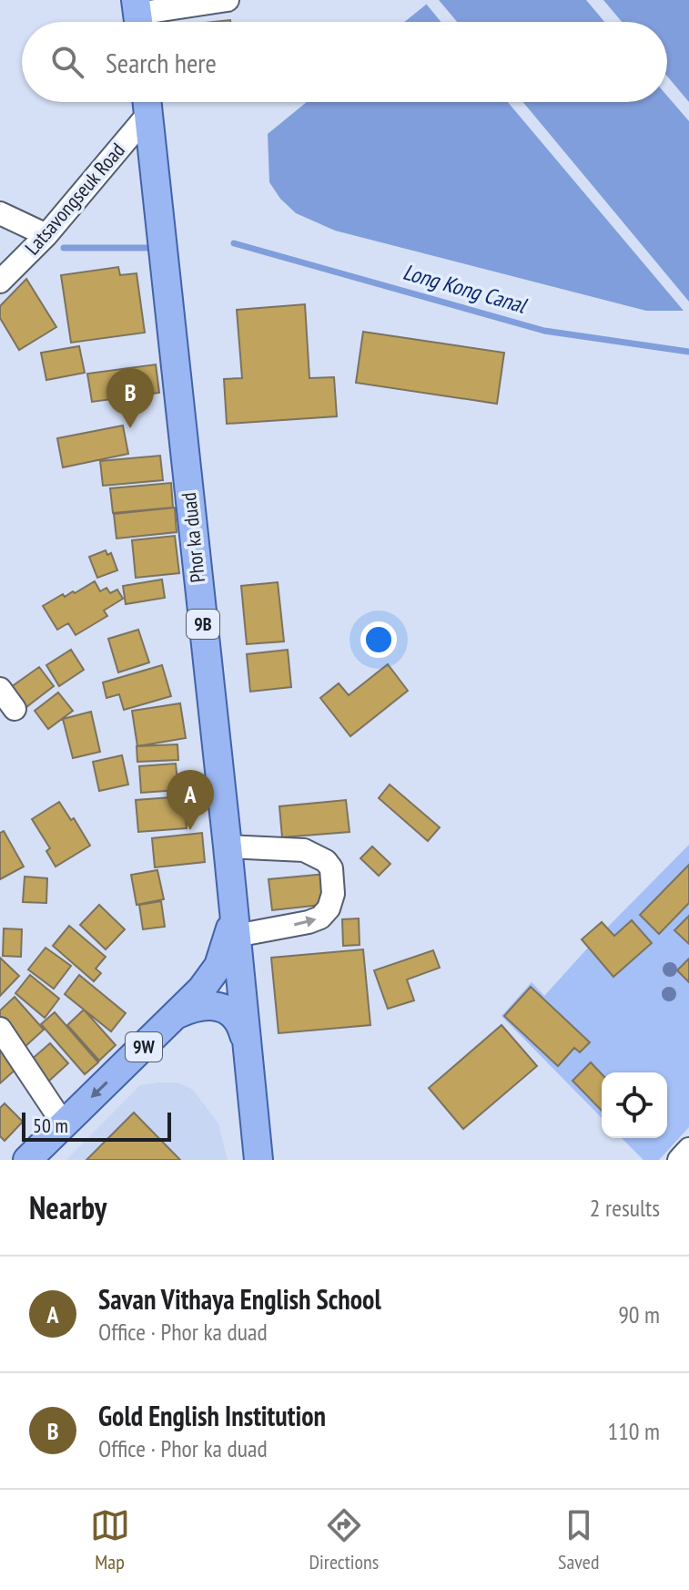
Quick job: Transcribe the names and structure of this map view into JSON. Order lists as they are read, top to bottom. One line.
{"streets":{"main road":["Phor ka duad","9B","9W"],"street":["Latsavongseuk Road"]},"crossings":[["Latsavongseuk Road","Phor ka duad"],["Phor ka duad","9W"]],"water":["Long Kong Canal"],"scale_bar":"50 m","page":{"search":"Search here","pins":["B","A"],"scale":"50 m","heading":["Nearby","2 results"],"list":[{"mark":"A","name":"Savan Vithaya English School","note":"Office · Phor ka duad","value":"90 m"},{"mark":"B","name":"Gold English Institution","note":"Office · Phor ka duad","value":"110 m"}],"nav":["Map","Directions","Saved"]}}
